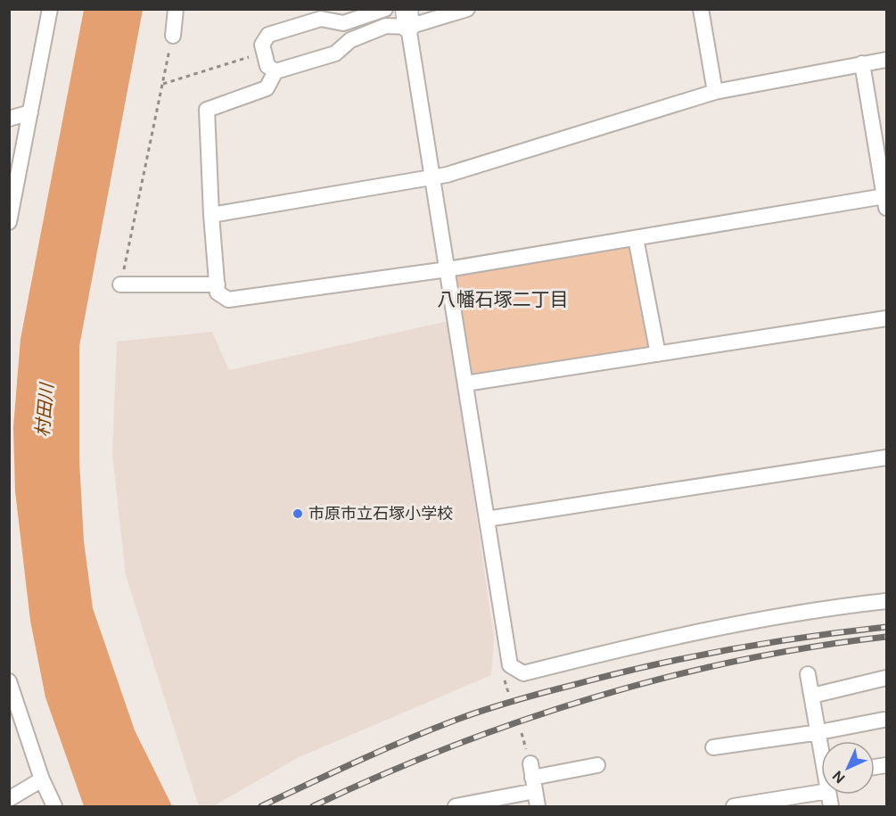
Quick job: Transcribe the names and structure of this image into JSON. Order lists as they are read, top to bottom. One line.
{"districts":["八幡石塚二丁目"],"water":["村田川"],"places":["市原市立石塚小学校"],"north":"bottom left"}
